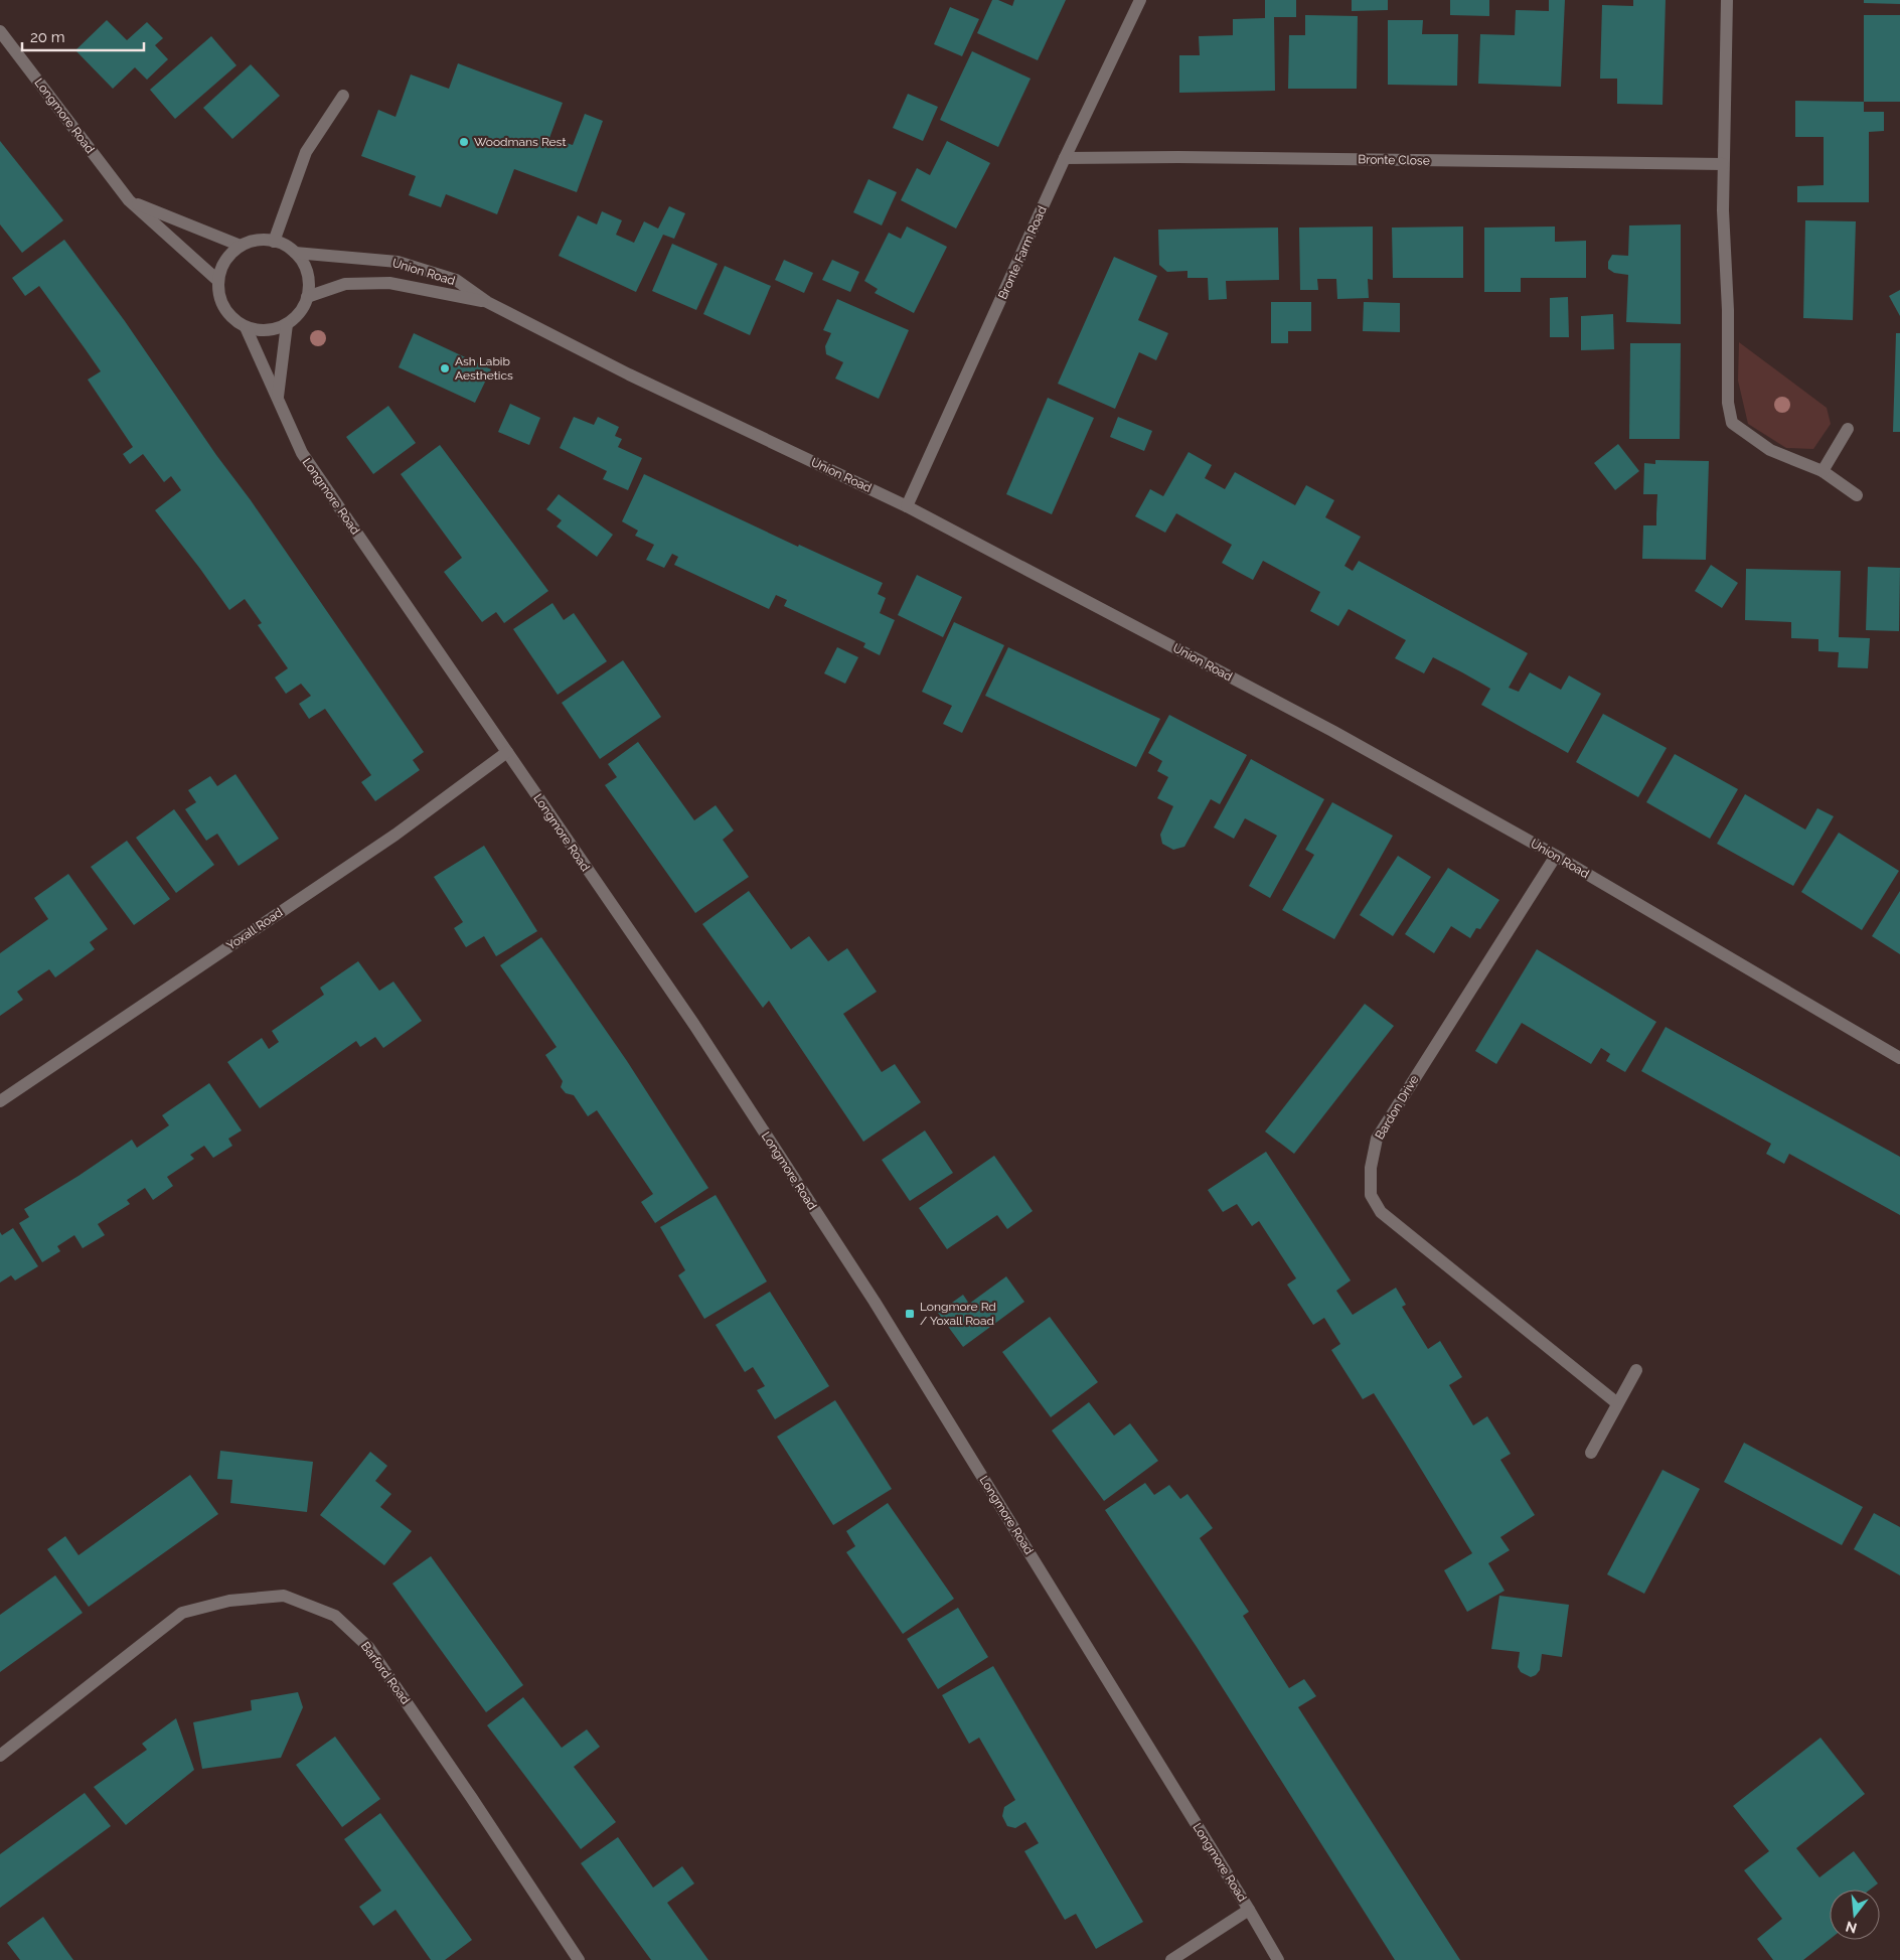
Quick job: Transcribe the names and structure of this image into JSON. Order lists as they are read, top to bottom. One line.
{"streets":{"street":["Longmore Road","Bronte Close","Bronte Farm Road","Union Road","Yoxall Road","Bardon Drive","Barford Road"]},"crossings":[["Longmore Road","Union Road"],["Longmore Road","Yoxall Road"],["Bronte Close","Bronte Farm Road"],["Bronte Farm Road","Union Road"],["Union Road","Bardon Drive"]],"places":{"other":["Woodmans Rest","Ash Labib Aesthetics"],"transit":["Longmore Rd / Yoxall Road"]},"scale_bar":"20 m","north":"bottom"}
